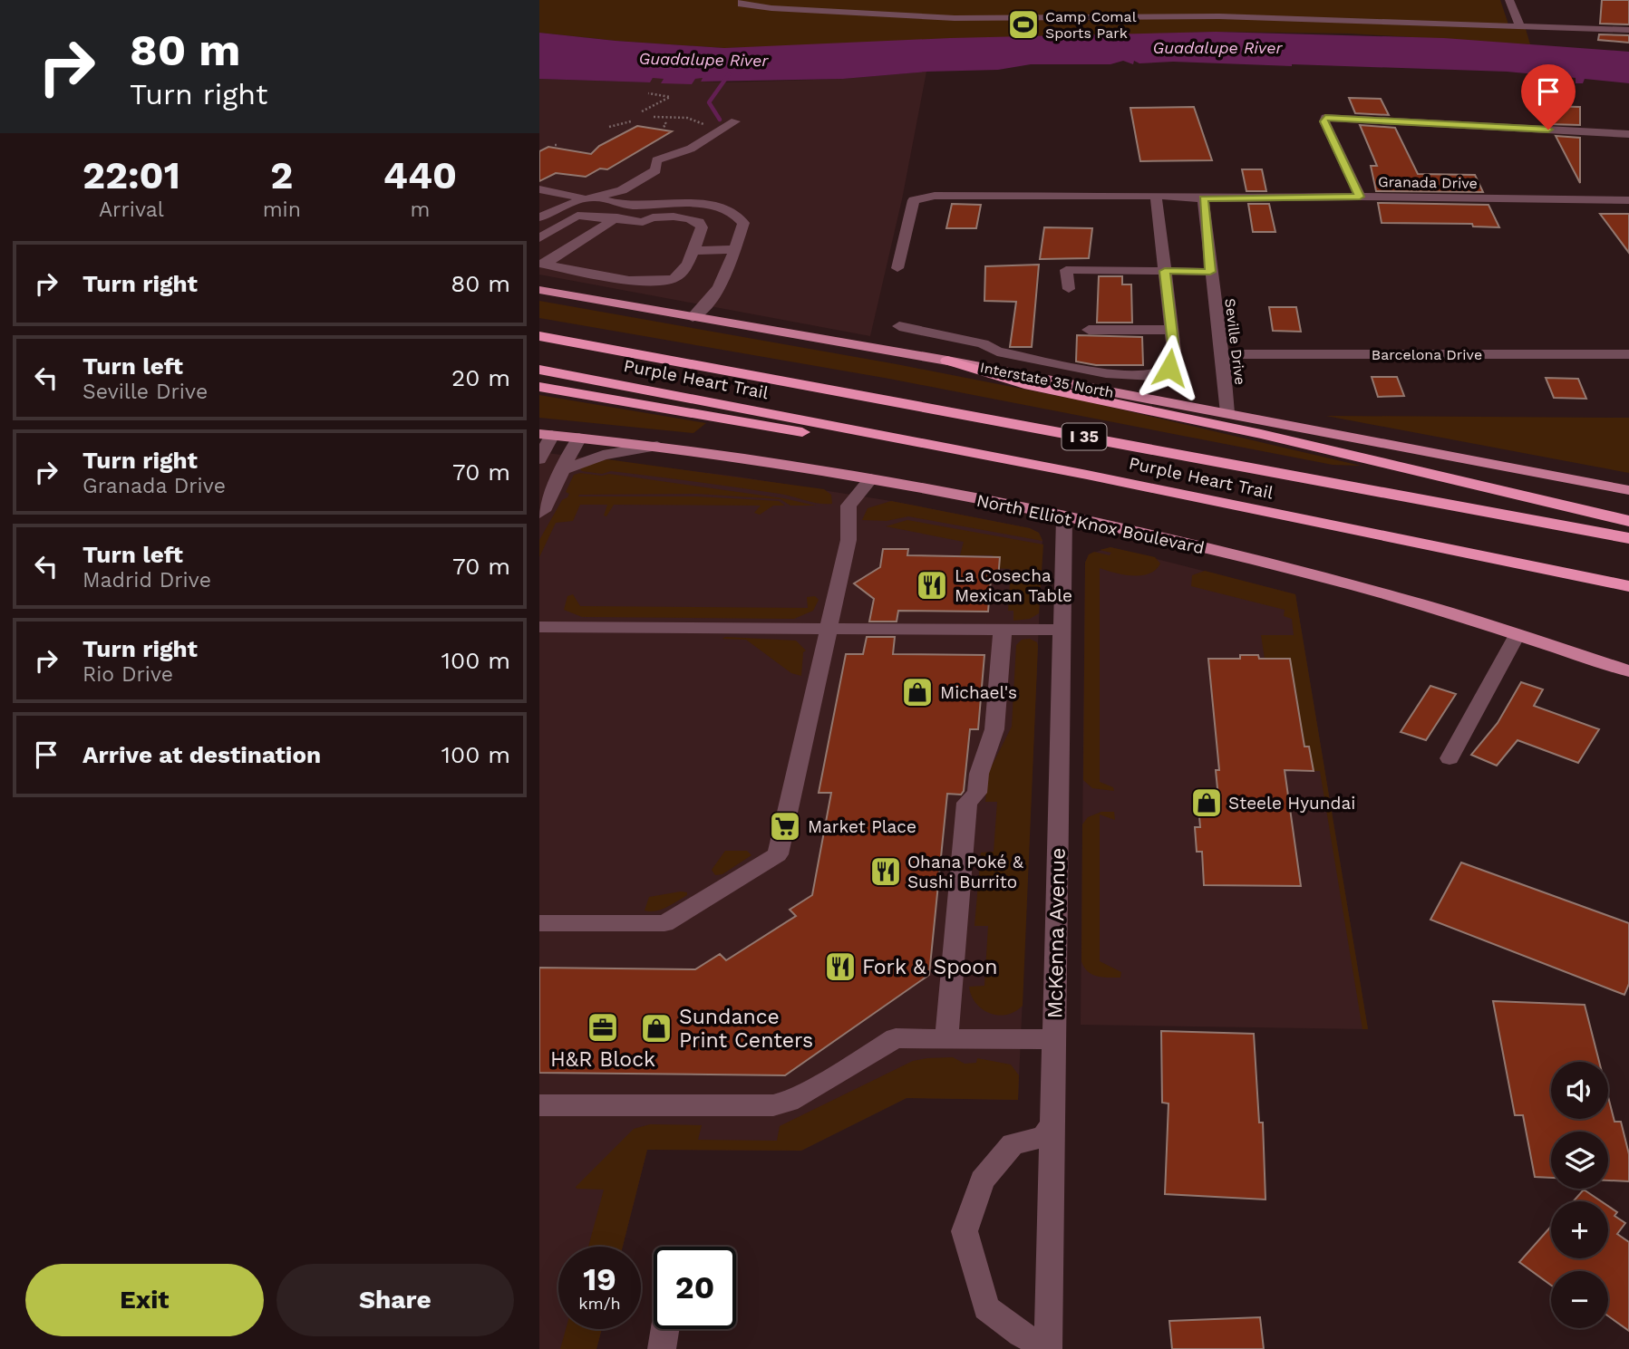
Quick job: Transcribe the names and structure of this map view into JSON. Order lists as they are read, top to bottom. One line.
{"streets":{"highway":["Purple Heart Trail","I 35"],"main road":["Interstate 35 North","North Elliot Knox Boulevard"],"street":["Granada Drive","Seville Drive","Barcelona Drive","McKenna Avenue"]},"crossings":[["Granada Drive","Seville Drive"],["Seville Drive","Barcelona Drive"],["Seville Drive","Interstate 35 North"],["North Elliot Knox Boulevard","McKenna Avenue"]],"water":["Guadalupe River"],"places":{"sports":["Camp Comal Sports Park"],"restaurant":["La Cosecha Mexican Table","Ohana Poké & Sushi Burrito","Fork & Spoon"],"shop":["Michael's","Steele Hyundai","Sundance Print Centers"],"supermarket":["Market Place"],"office":["H&R Block"]},"page":{"turn":["80 m","Turn right"],"eta":["22:01","Arrival","2","min","440","m"],"list":[{"name":"Turn right","value":"80 m"},{"name":"Turn left","note":"Seville Drive","value":"20 m"},{"name":"Turn right","note":"Granada Drive","value":"70 m"},{"name":"Turn left","note":"Madrid Drive","value":"70 m"},{"name":"Turn right","note":"Rio Drive","value":"100 m"},{"name":"Arrive at destination","value":"100 m"}],"map_buttons":["+","−"],"speed":"19 km/h","limit":"20","buttons":["Exit","Share"]}}
